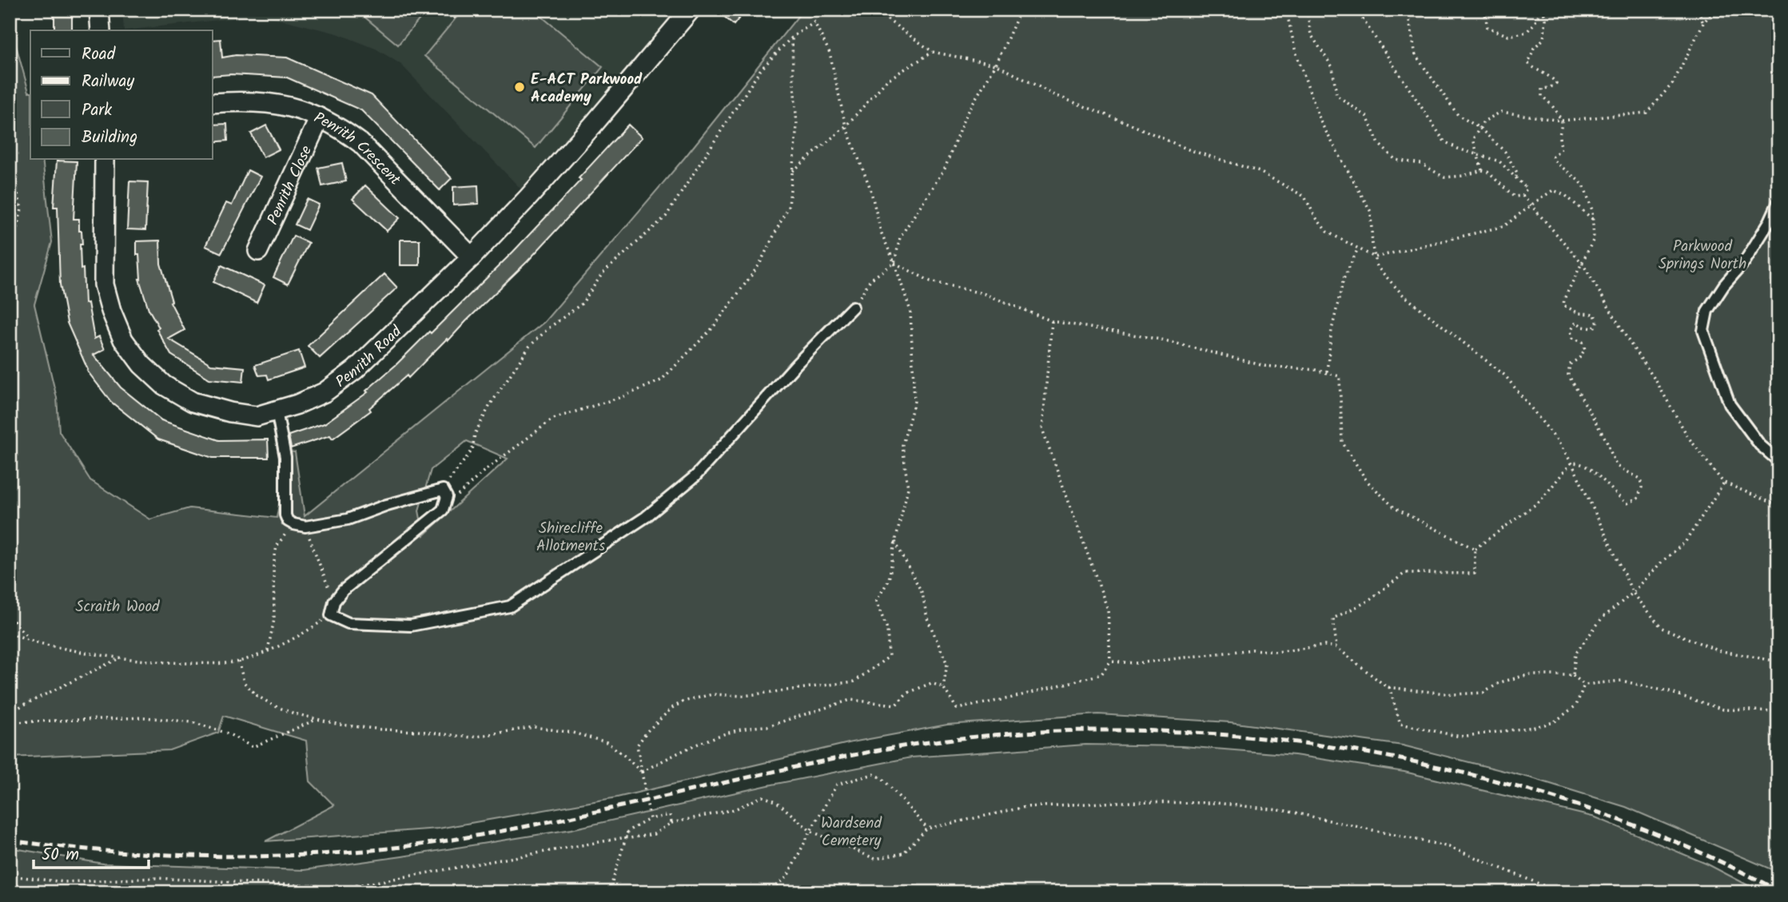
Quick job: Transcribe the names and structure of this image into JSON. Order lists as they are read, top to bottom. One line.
{"streets":{"street":["Penrith Crescent","Penrith Close","Penrith Road"]},"crossings":[["Penrith Crescent","Penrith Close"],["Penrith Crescent","Penrith Road"]],"parks":["Parkwood Springs North","Shirecliffe Allotments","Scraith Wood","Wardsend Cemetery"],"places":["E-ACT Parkwood Academy"],"legend":["Road","Railway","Park","Building"],"scale_bar":"50 m"}
